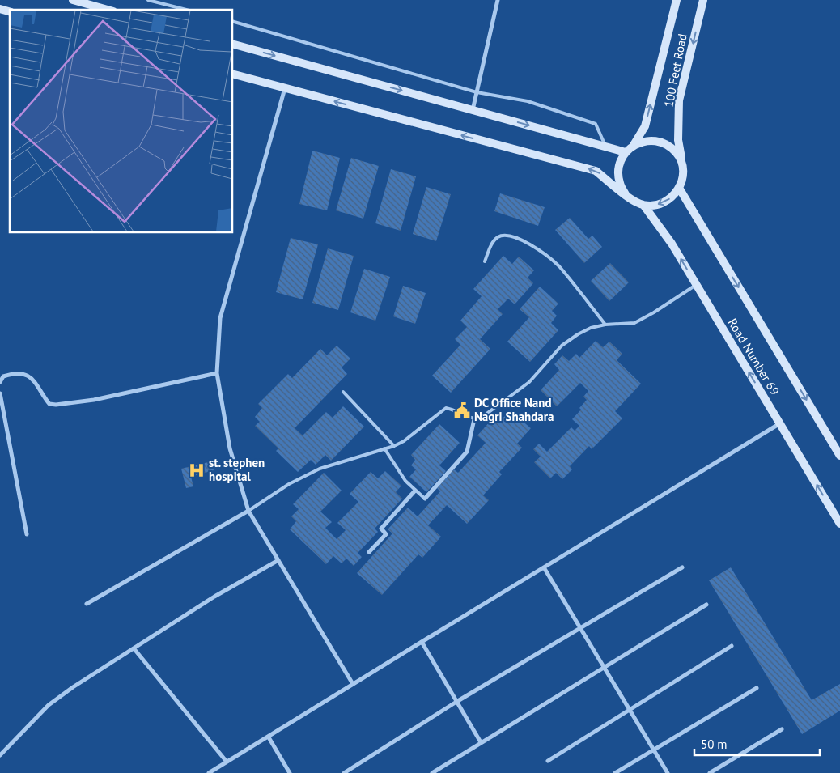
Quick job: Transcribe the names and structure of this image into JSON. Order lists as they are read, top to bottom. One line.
{"streets":{"main road":["100 Feet Road","Road Number 69"]},"crossings":[["100 Feet Road","Road Number 69"]],"places":{"public building":["DC Office Nand Nagri Shahdara"],"hospital":["st. stephen hospital"]},"scale_bar":"50 m"}
